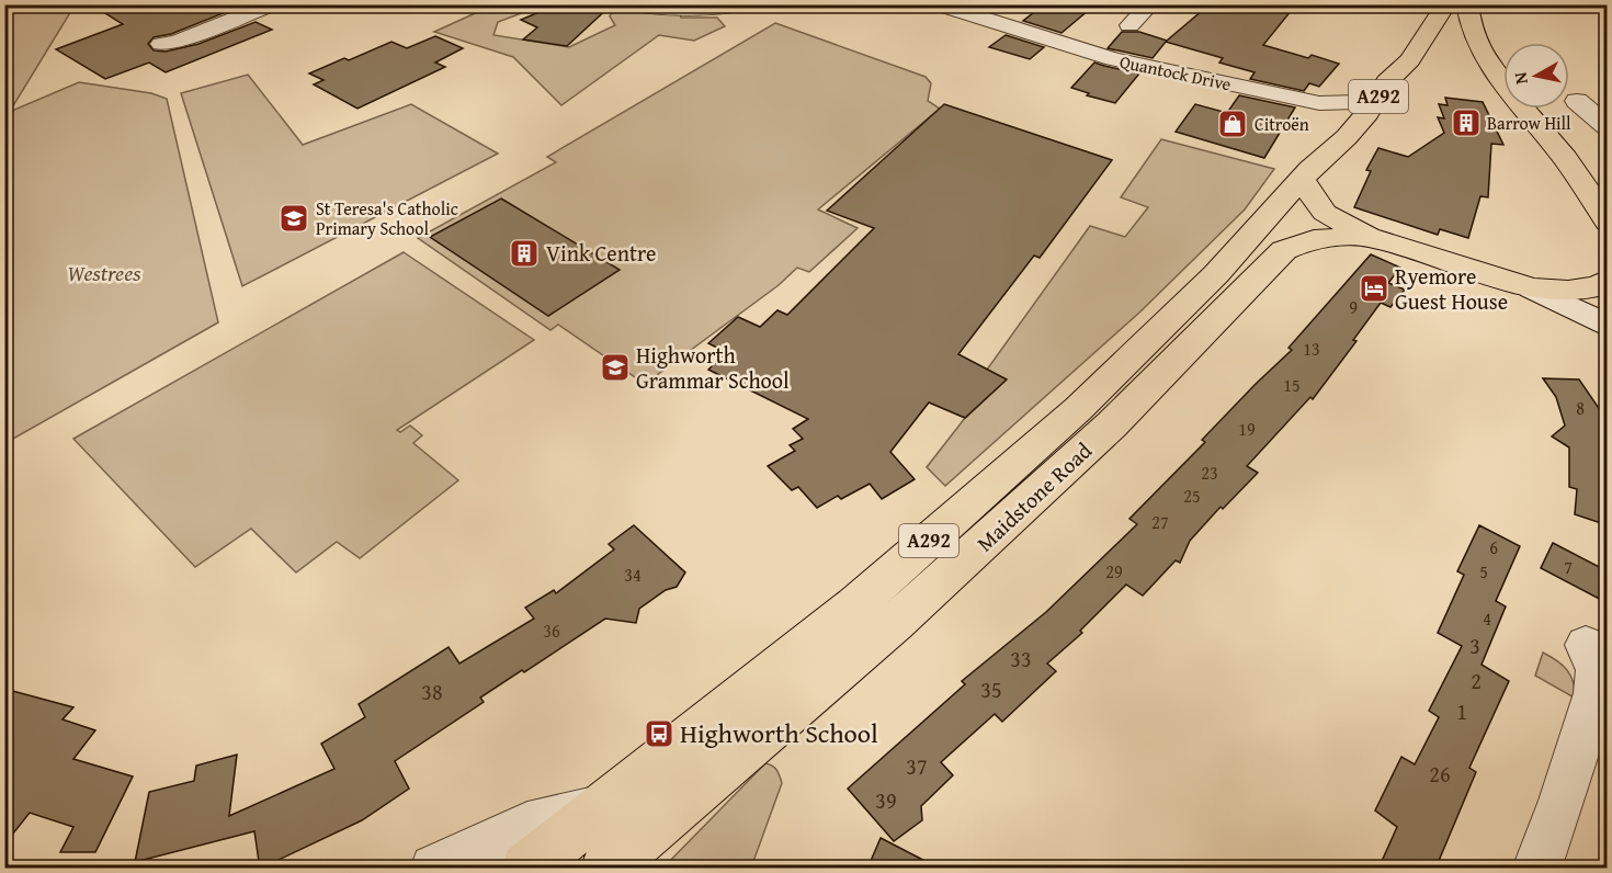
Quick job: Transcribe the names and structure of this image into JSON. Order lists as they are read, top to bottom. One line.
{"streets":{"main road":["A292","Maidstone Road"],"street":["Quantock Drive"]},"crossings":[["Quantock Drive","Maidstone Road"],["A292","Maidstone Road"]],"parks":["Westrees"],"places":{"building":["Barrow Hill","Vink Centre"],"shop":["Citroën"],"school or university":["St Teresa's Catholic Primary School","Highworth Grammar School"],"hotel":["Ryemore Guest House"],"bus stop":["Highworth School"]},"house_numbers":["9","13","15","8","19","23","25","27","6","7","29","5","34","4","36","3","33","2","35","38","1","37","26","39"],"north":"left"}
